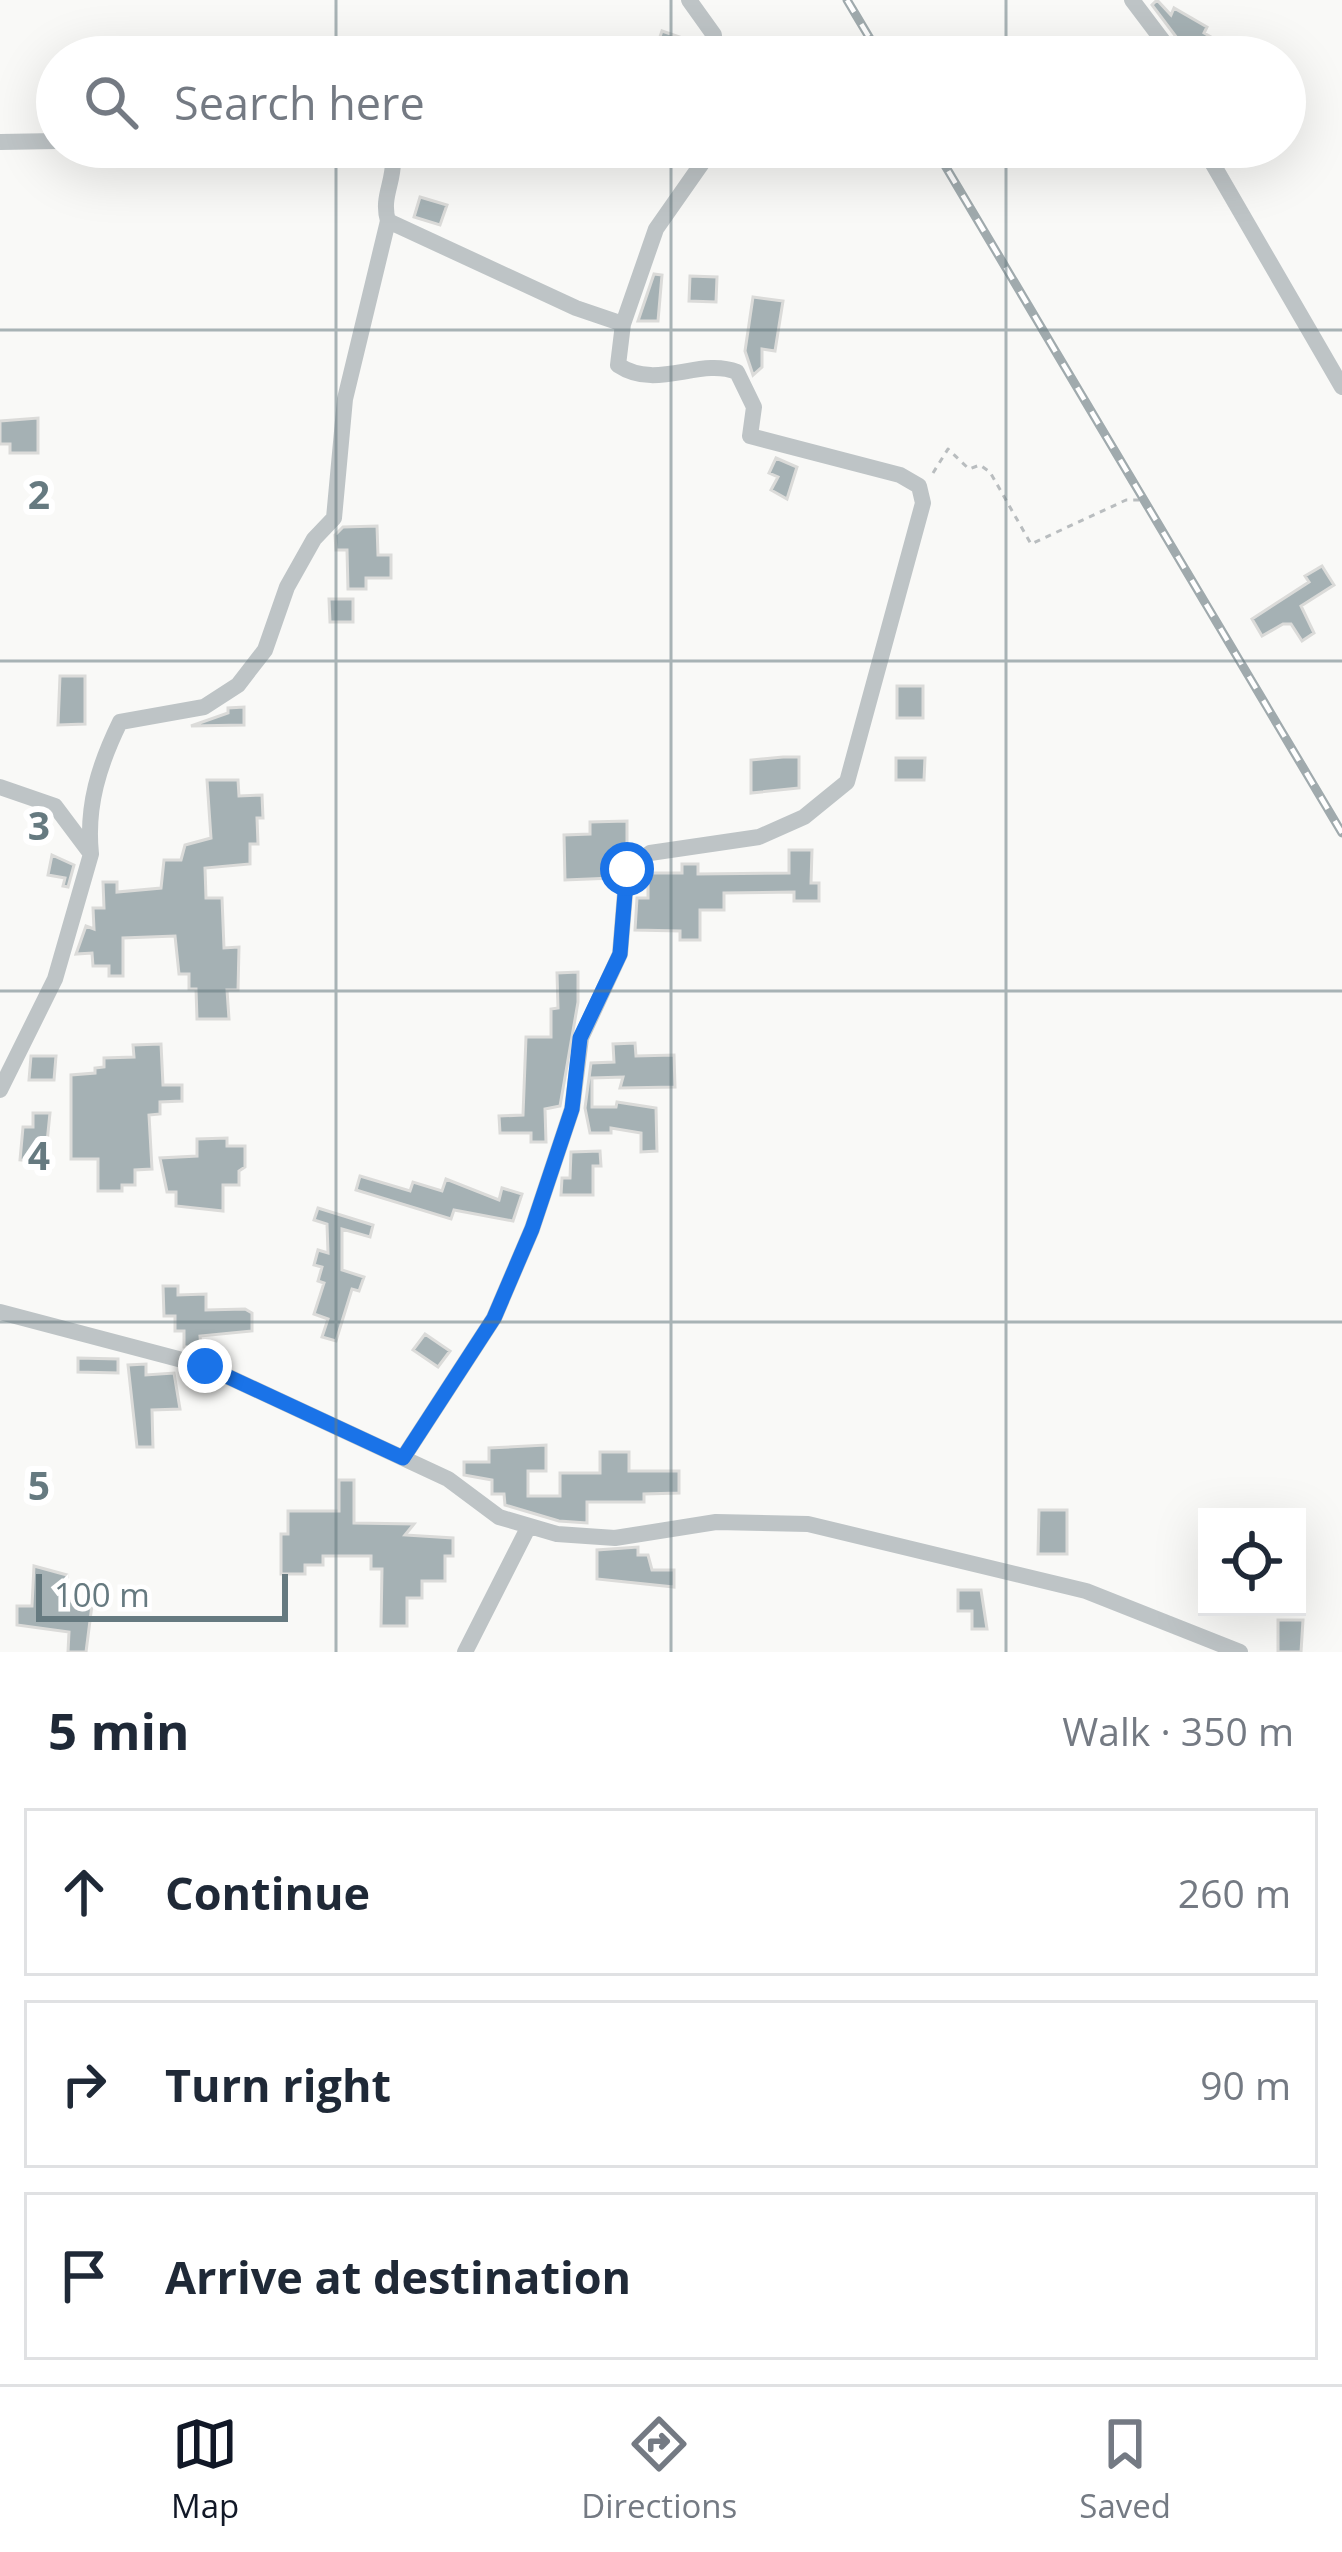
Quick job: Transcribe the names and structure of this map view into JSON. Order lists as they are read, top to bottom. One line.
{"scale_bar":"100 m","page":{"search":"Search here","scale":"100 m","heading":["5 min","Walk · 350 m"],"list":[["Continue","260 m"],["Turn right","90 m"],"Arrive at destination"],"nav":["Map","Directions","Saved"]},"grid":{"rows":["2","3","4","5"]}}
